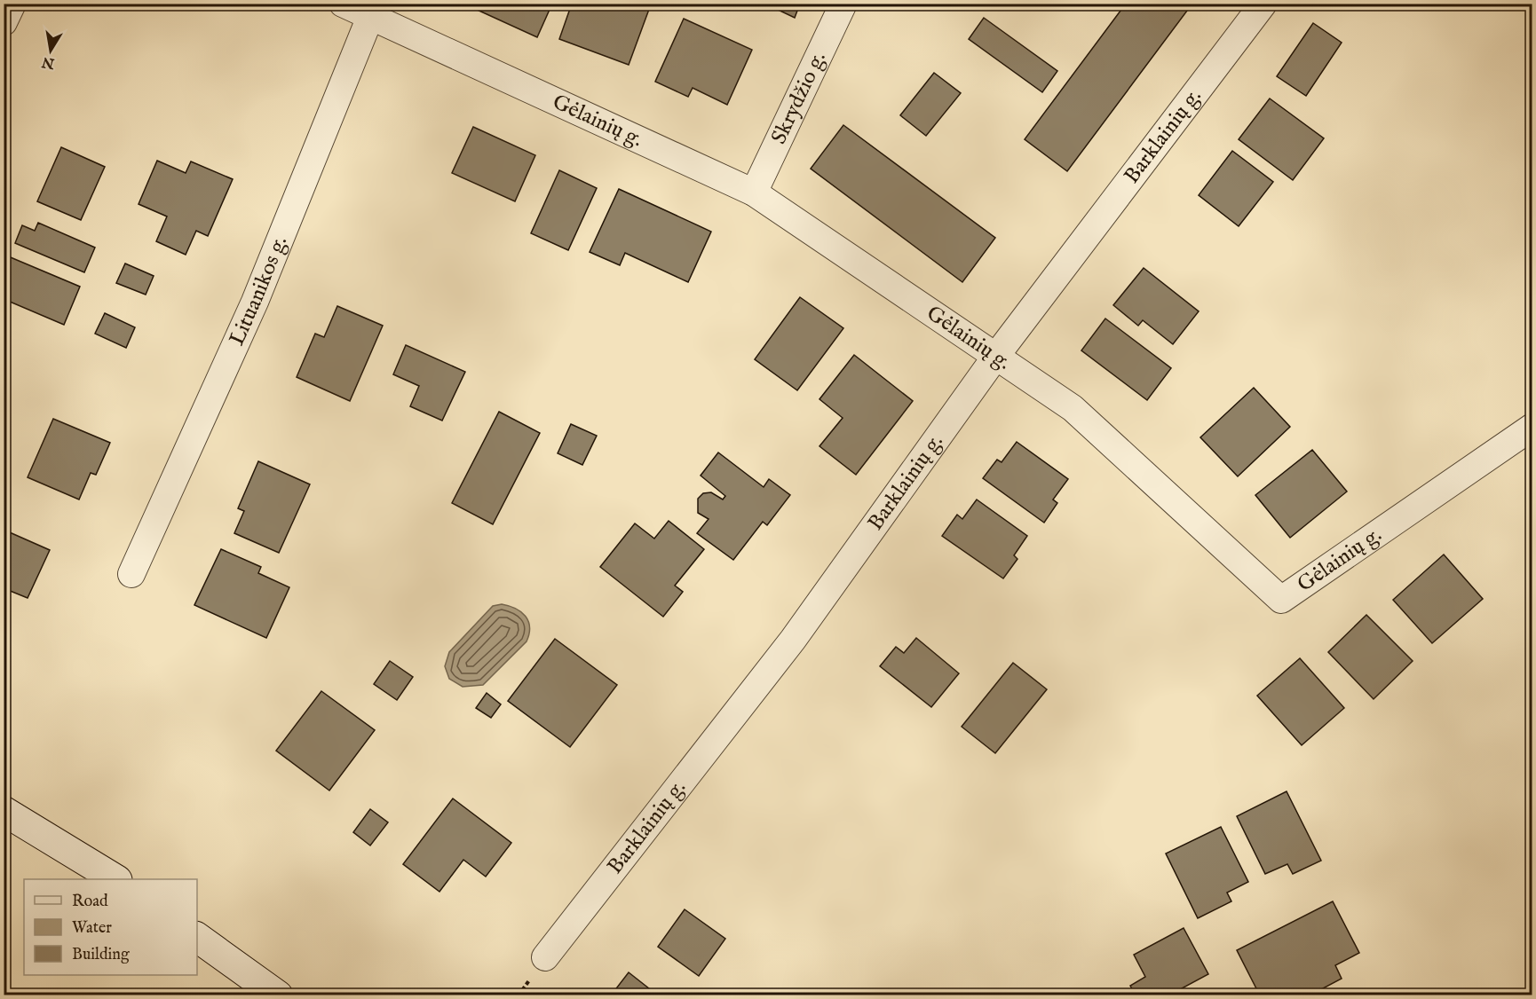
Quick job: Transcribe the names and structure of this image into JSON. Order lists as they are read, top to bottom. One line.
{"streets":{"street":["Skrydžio g.","Gėlainių g.","Barklainių g.","Lituanikos g."]},"crossings":[["Skrydžio g.","Gėlainių g."],["Gėlainių g.","Barklainių g."],["Gėlainių g.","Lituanikos g."]],"legend":["Road","Water","Building"],"north":"bottom"}
